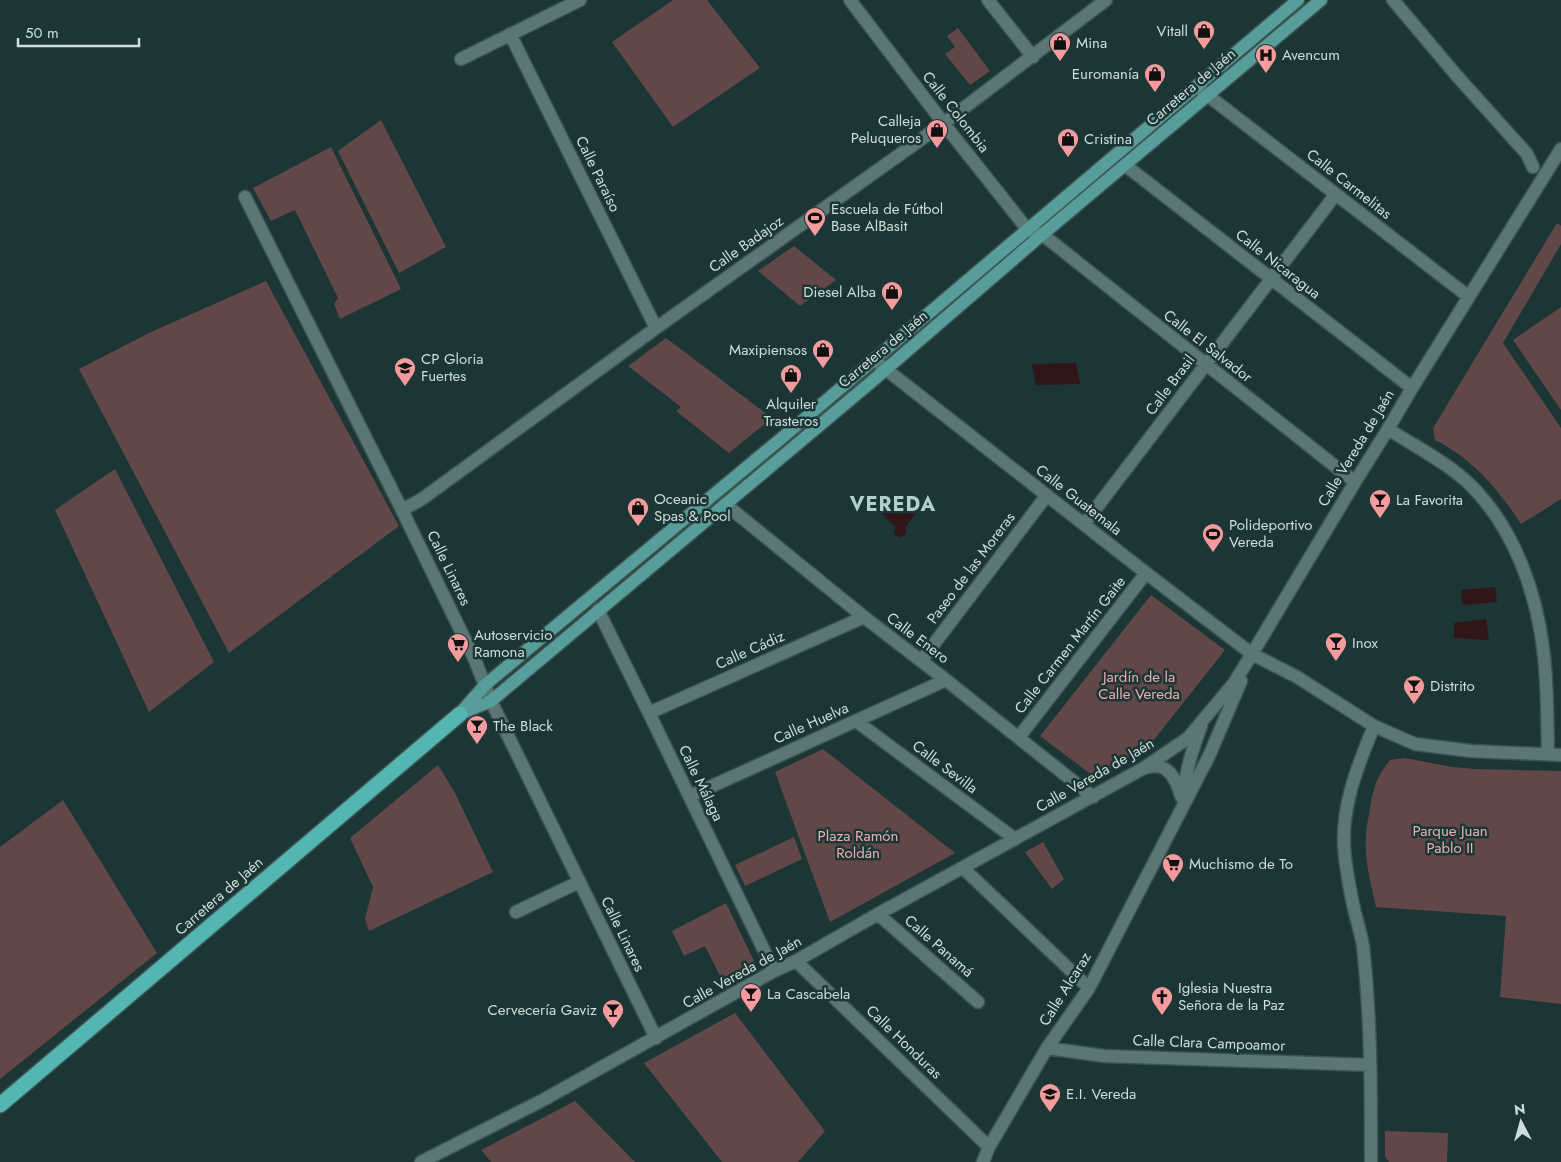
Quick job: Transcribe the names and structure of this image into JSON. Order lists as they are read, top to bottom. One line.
{"streets":{"highway":["Carretera de Jaén"],"street":["Calle Colombia","Calle Paraíso","Calle Carmelitas","Calle Badajoz","Calle Nicaragua","Calle El Salvador","Calle Brasil","Calle Vereda de Jaén","Calle Guatemala","Calle Linares","Paseo de las Moreras","Calle Enero","Calle Carmen Martín Gaite","Calle Cádiz","Calle Huelva","Calle Sevilla","Calle Málaga","Calle Panamá","Calle Alcaraz","Calle Honduras","Calle Clara Campoamor"]},"crossings":[["Carretera de Jaén","Calle Colombia"],["Carretera de Jaén","Calle Carmelitas"],["Carretera de Jaén","Calle Nicaragua"],["Carretera de Jaén","Calle El Salvador"],["Carretera de Jaén","Calle Guatemala"],["Carretera de Jaén","Calle Linares"],["Carretera de Jaén","Calle Enero"],["Carretera de Jaén","Calle Málaga"],["Calle Colombia","Calle Badajoz"],["Calle Paraíso","Calle Badajoz"],["Calle Carmelitas","Calle Brasil"],["Calle Carmelitas","Calle Vereda de Jaén"],["Calle Badajoz","Calle Linares"],["Calle Nicaragua","Calle Brasil"],["Calle Nicaragua","Calle Vereda de Jaén"],["Calle El Salvador","Calle Brasil"],["Calle El Salvador","Calle Vereda de Jaén"],["Calle Brasil","Calle Guatemala"],["Calle Vereda de Jaén","Calle Guatemala"],["Calle Vereda de Jaén","Calle Linares"],["Calle Vereda de Jaén","Calle Enero"],["Calle Vereda de Jaén","Calle Sevilla"],["Calle Vereda de Jaén","Calle Málaga"],["Calle Vereda de Jaén","Calle Panamá"],["Calle Vereda de Jaén","Calle Alcaraz"],["Calle Vereda de Jaén","Calle Honduras"],["Calle Guatemala","Paseo de las Moreras"],["Calle Guatemala","Calle Carmen Martín Gaite"],["Calle Guatemala","Calle Alcaraz"],["Paseo de las Moreras","Calle Enero"],["Calle Enero","Calle Carmen Martín Gaite"],["Calle Enero","Calle Cádiz"],["Calle Enero","Calle Huelva"],["Calle Cádiz","Calle Málaga"],["Calle Huelva","Calle Sevilla"],["Calle Huelva","Calle Málaga"],["Calle Alcaraz","Calle Honduras"],["Calle Alcaraz","Calle Clara Campoamor"]],"districts":["VEREDA"],"parks":["Jardín de la Calle Vereda","Parque Juan Pablo II","Plaza Ramón Roldán"],"places":{"shop":["Vitall","Mina","Euromanía","Calleja Peluqueros","Cristina","Diesel Alba","Maxipiensos","Alquiler Trasteros","Oceanic Spas & Pool"],"hospital":["Avencum"],"sports":["Escuela de Fútbol Base AlBasit","Polideportivo Vereda"],"school or university":["CP Gloria Fuertes","E.I. Vereda"],"bar":["La Favorita","Inox","Distrito","The Black","La Cascabela","Cervecería Gaviz"],"supermarket":["Autoservicio Ramona","Muchismo de To"],"church":["Iglesia Nuestra Señora de la Paz"]},"scale_bar":"50 m","north":"top"}
